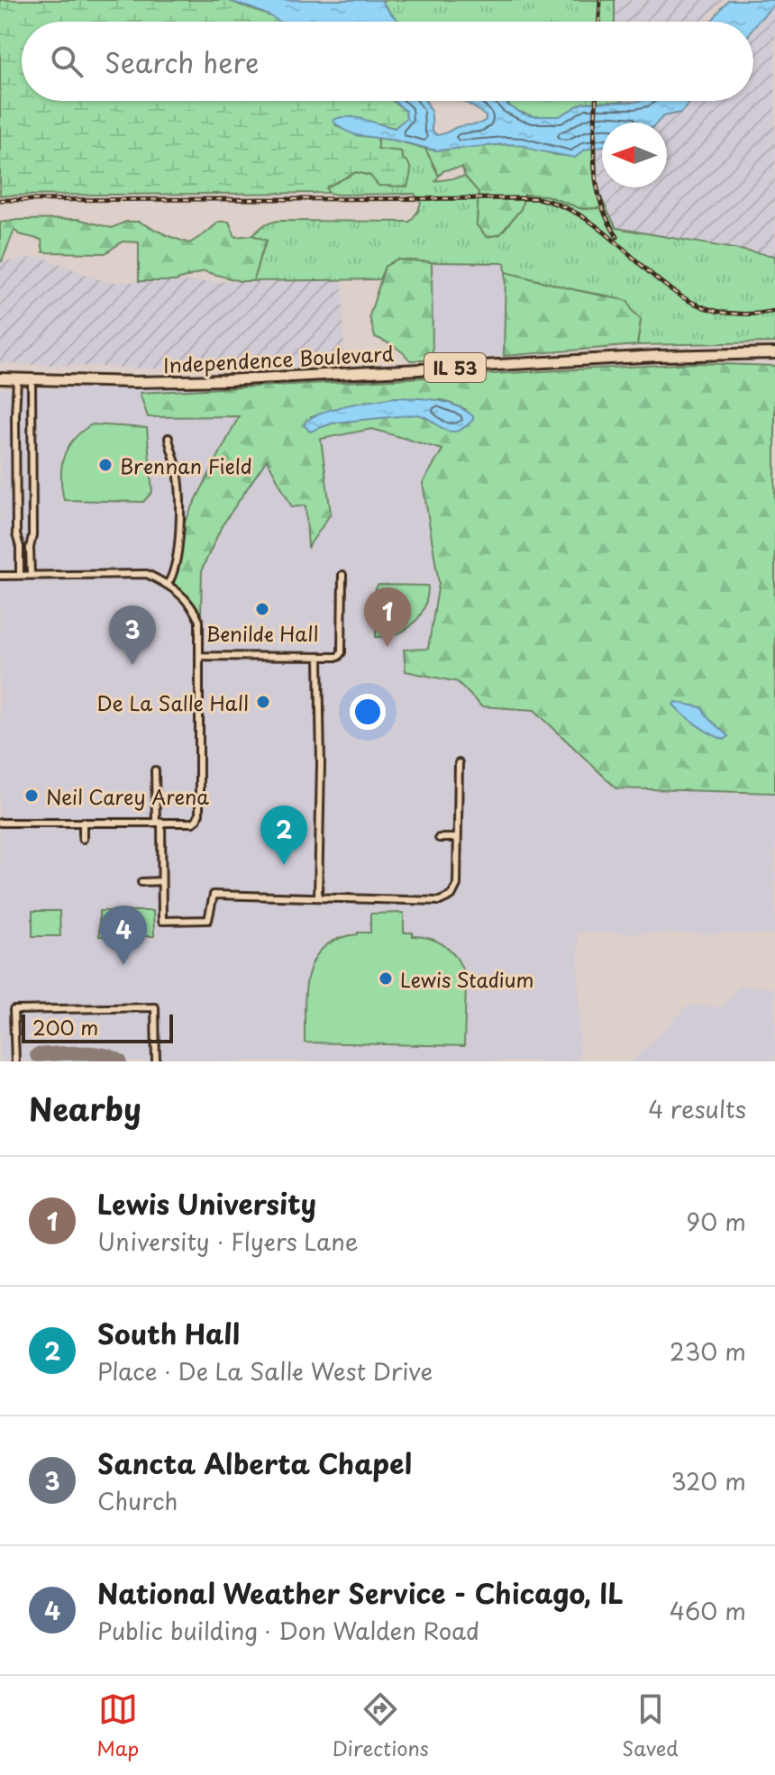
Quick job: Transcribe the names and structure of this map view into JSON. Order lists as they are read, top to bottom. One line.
{"streets":{"main road":["Independence Boulevard","IL 53"]},"places":["Brennan Field","Benilde Hall","De La Salle Hall","Neil Carey Arena","Lewis Stadium"],"scale_bar":"200 m","north":"left","page":{"search":"Search here","pins":["1","3","2","4"],"scale":"200 m","heading":["Nearby","4 results"],"list":[{"mark":"1","name":"Lewis University","note":"University · Flyers Lane","value":"90 m"},{"mark":"2","name":"South Hall","note":"Place · De La Salle West Drive","value":"230 m"},{"mark":"3","name":"Sancta Alberta Chapel","note":"Church","value":"320 m"},{"mark":"4","name":"National Weather Service - Chicago, IL","note":"Public building · Don Walden Road","value":"460 m"}],"nav":["Map","Directions","Saved"]}}
